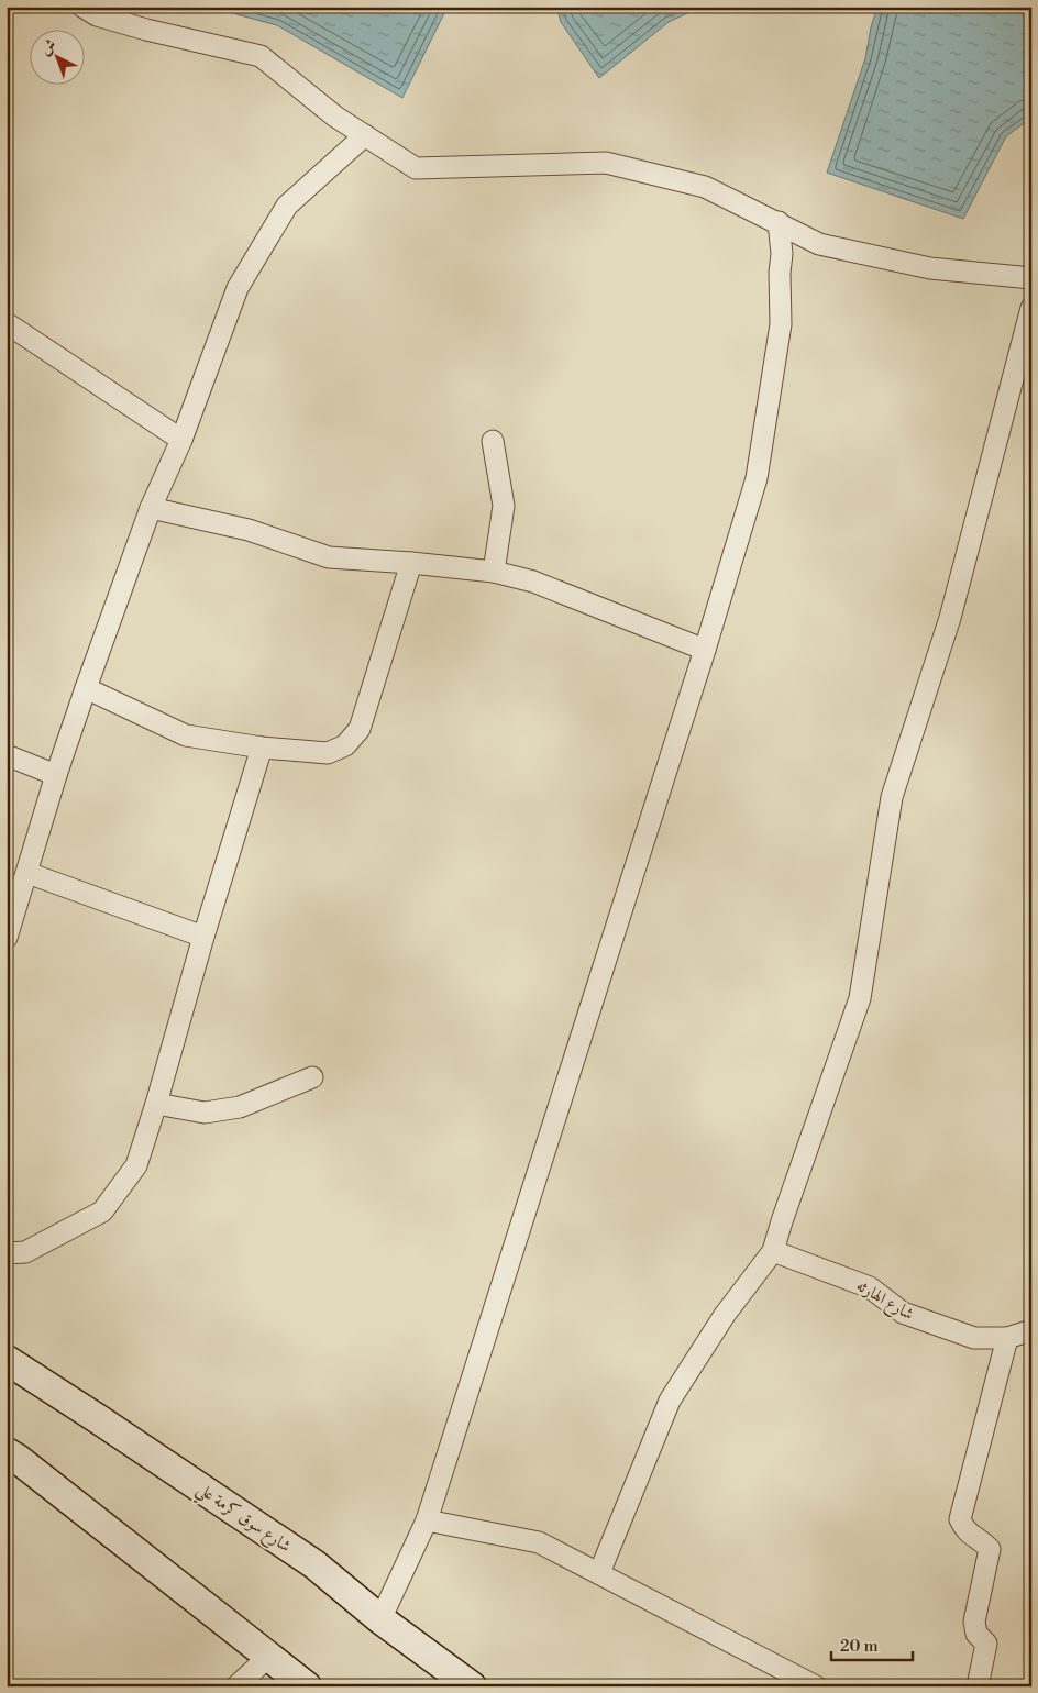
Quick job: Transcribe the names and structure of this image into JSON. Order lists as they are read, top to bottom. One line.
{"streets":{"main road":["شارع سوق كرمة علي"],"street":["شارع الهارثه"]},"scale_bar":"20 m","north":"top left"}
